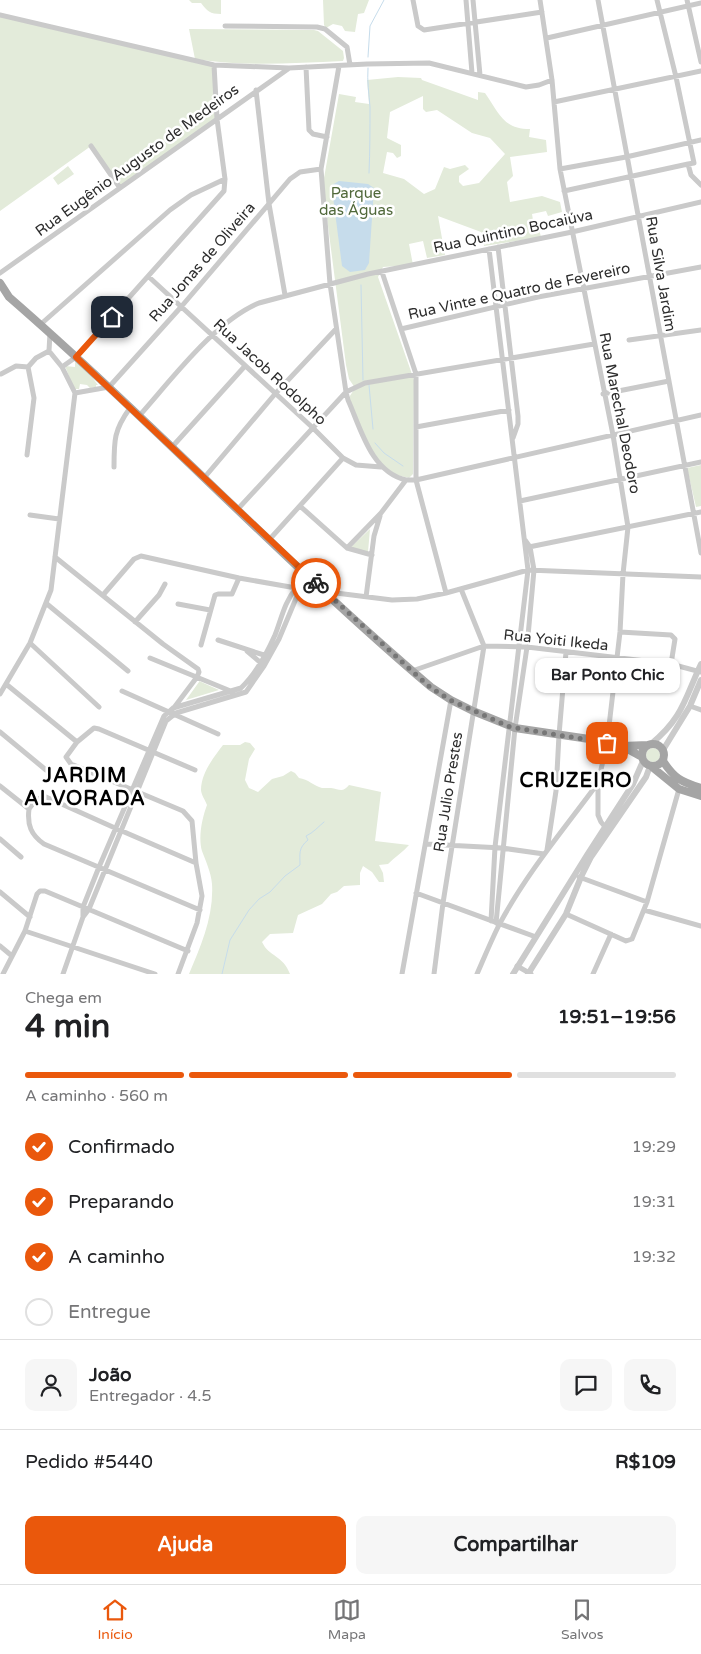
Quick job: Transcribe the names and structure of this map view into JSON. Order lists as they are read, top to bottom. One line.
{"streets":{"street":["Rua Eugênio Augusto de Medeiros","Rua Quintino Bocaiúva","Rua Jonas de Oliveira","Rua Silva Jardim","Rua Vinte e Quatro de Fevereiro","Rua Jacob Rodolpho","Rua Marechal Deodoro","Rua Yoiti Ikeda","Rua Julio Prestes"]},"crossings":[["Rua Quintino Bocaiúva","Rua Silva Jardim"],["Rua Quintino Bocaiúva","Rua Jacob Rodolpho"],["Rua Quintino Bocaiúva","Rua Marechal Deodoro"],["Rua Jonas de Oliveira","Rua Jacob Rodolpho"],["Rua Silva Jardim","Rua Vinte e Quatro de Fevereiro"],["Rua Vinte e Quatro de Fevereiro","Rua Marechal Deodoro"],["Rua Marechal Deodoro","Rua Yoiti Ikeda"],["Rua Yoiti Ikeda","Rua Julio Prestes"]],"districts":["JARDIM ALVORADA","CRUZEIRO"],"parks":["Parque das Águas"],"places":["Bar Ponto Chic"],"page":{"bubble":"Bar Ponto Chic","heading":["4 min","Chega em","19:51–19:56"],"panel":["João","Entregador · 4.5","Pedido #5440","R$109"],"bar":"A caminho · 560 m","list":[["Confirmado","19:29"],["Preparando","19:31"],["A caminho","19:32"],"Entregue"],"buttons":["Ajuda","Compartilhar"],"tabs":["Início","Mapa","Salvos"]}}
